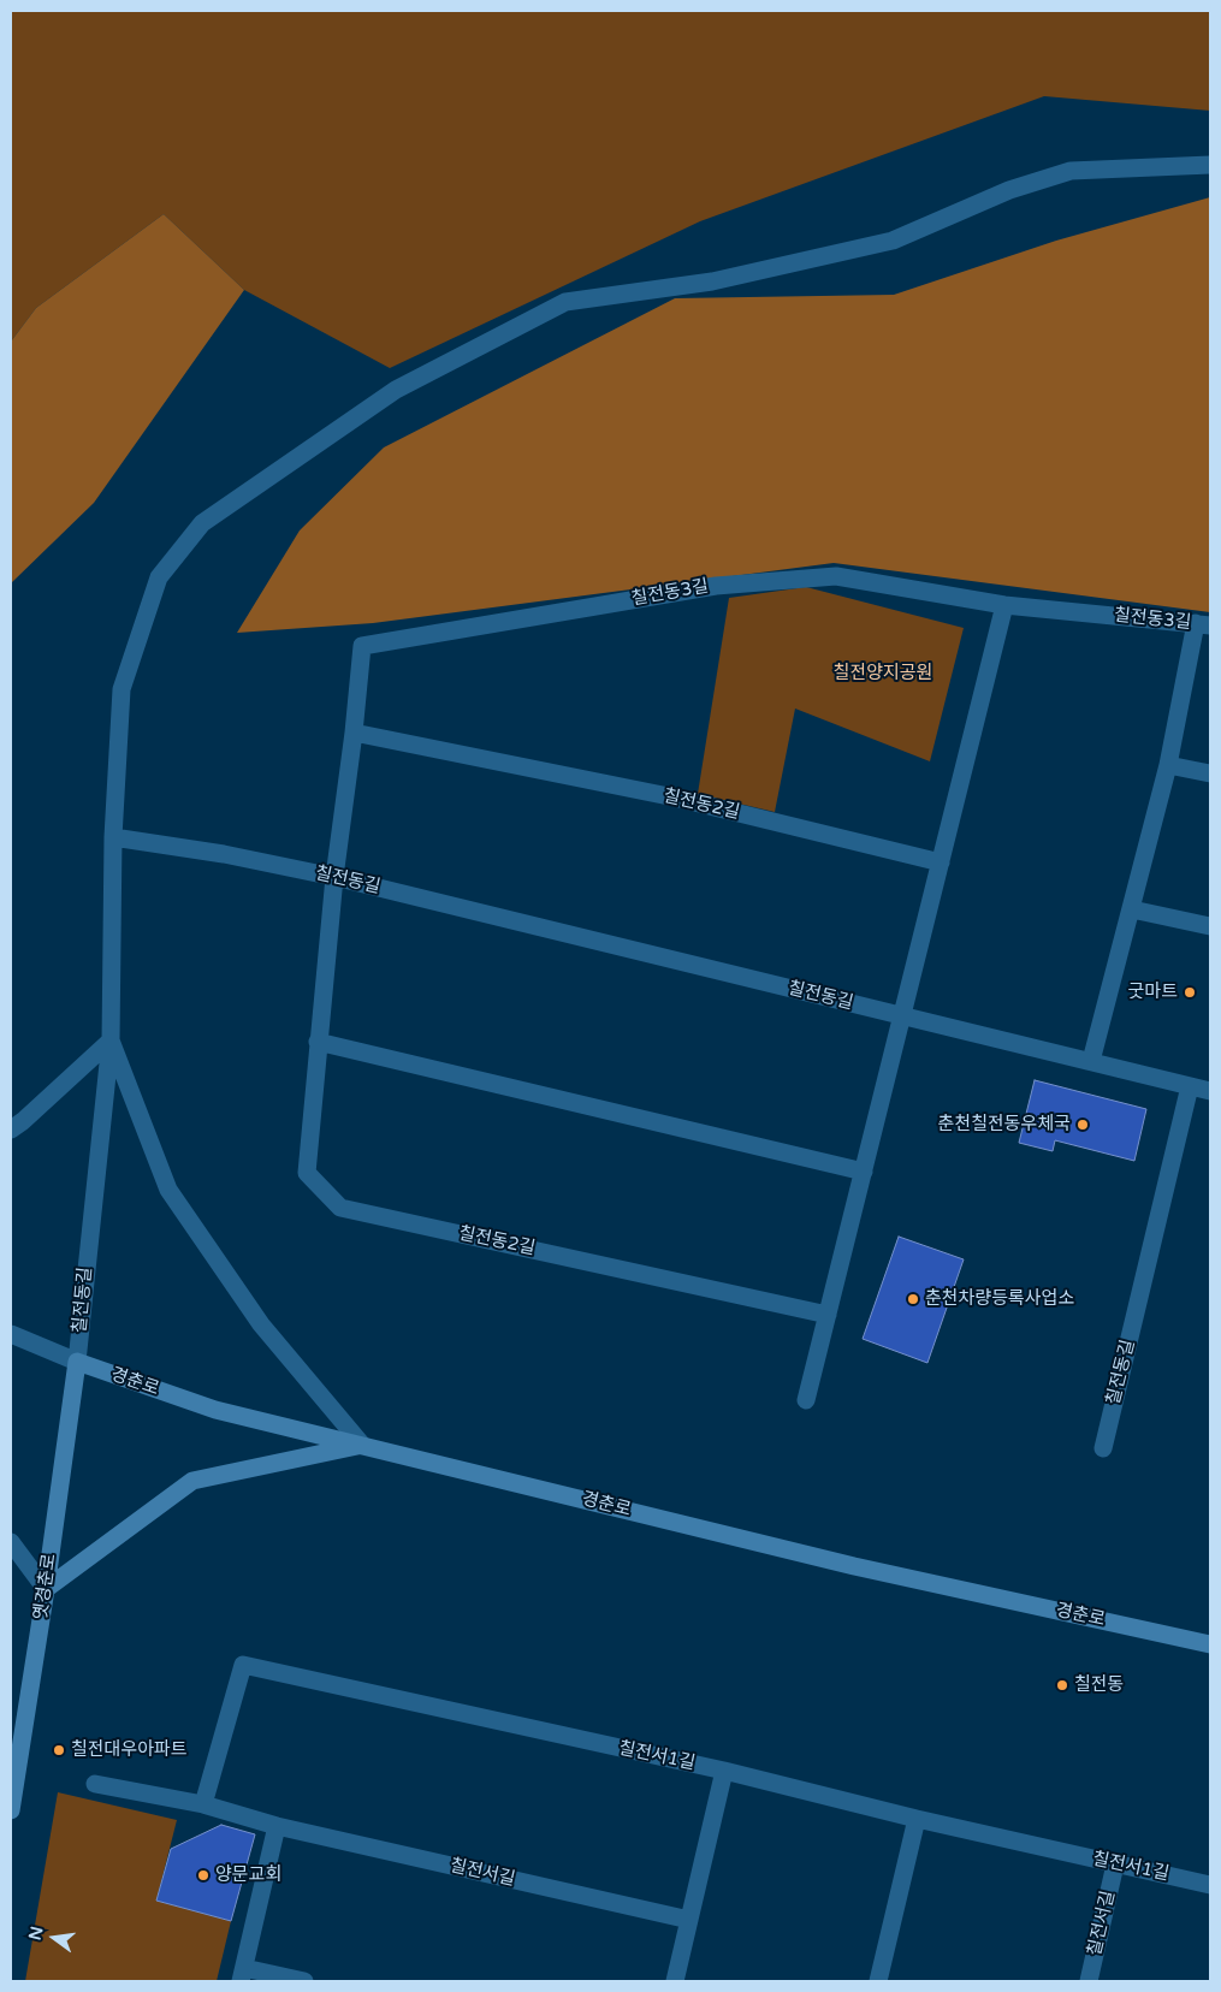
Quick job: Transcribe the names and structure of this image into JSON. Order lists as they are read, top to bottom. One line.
{"streets":{"main road":["경춘로","옛경춘로"],"street":["칠전동3길","칠전동2길","칠전동길","칠전서1길","칠전서길"]},"crossings":[["칠전동3길","칠전동2길"],["칠전동3길","칠전동길"],["칠전동2길","칠전동길"],["칠전동길","경춘로"],["칠전동길","옛경춘로"],["경춘로","옛경춘로"],["칠전서1길","칠전서길"]],"parks":["칠전양지공원"],"places":["굿마트","춘천칠전동우체국","춘천차량등록사업소","칠전동","칠전대우아파트","양문교회"],"north":"left"}
